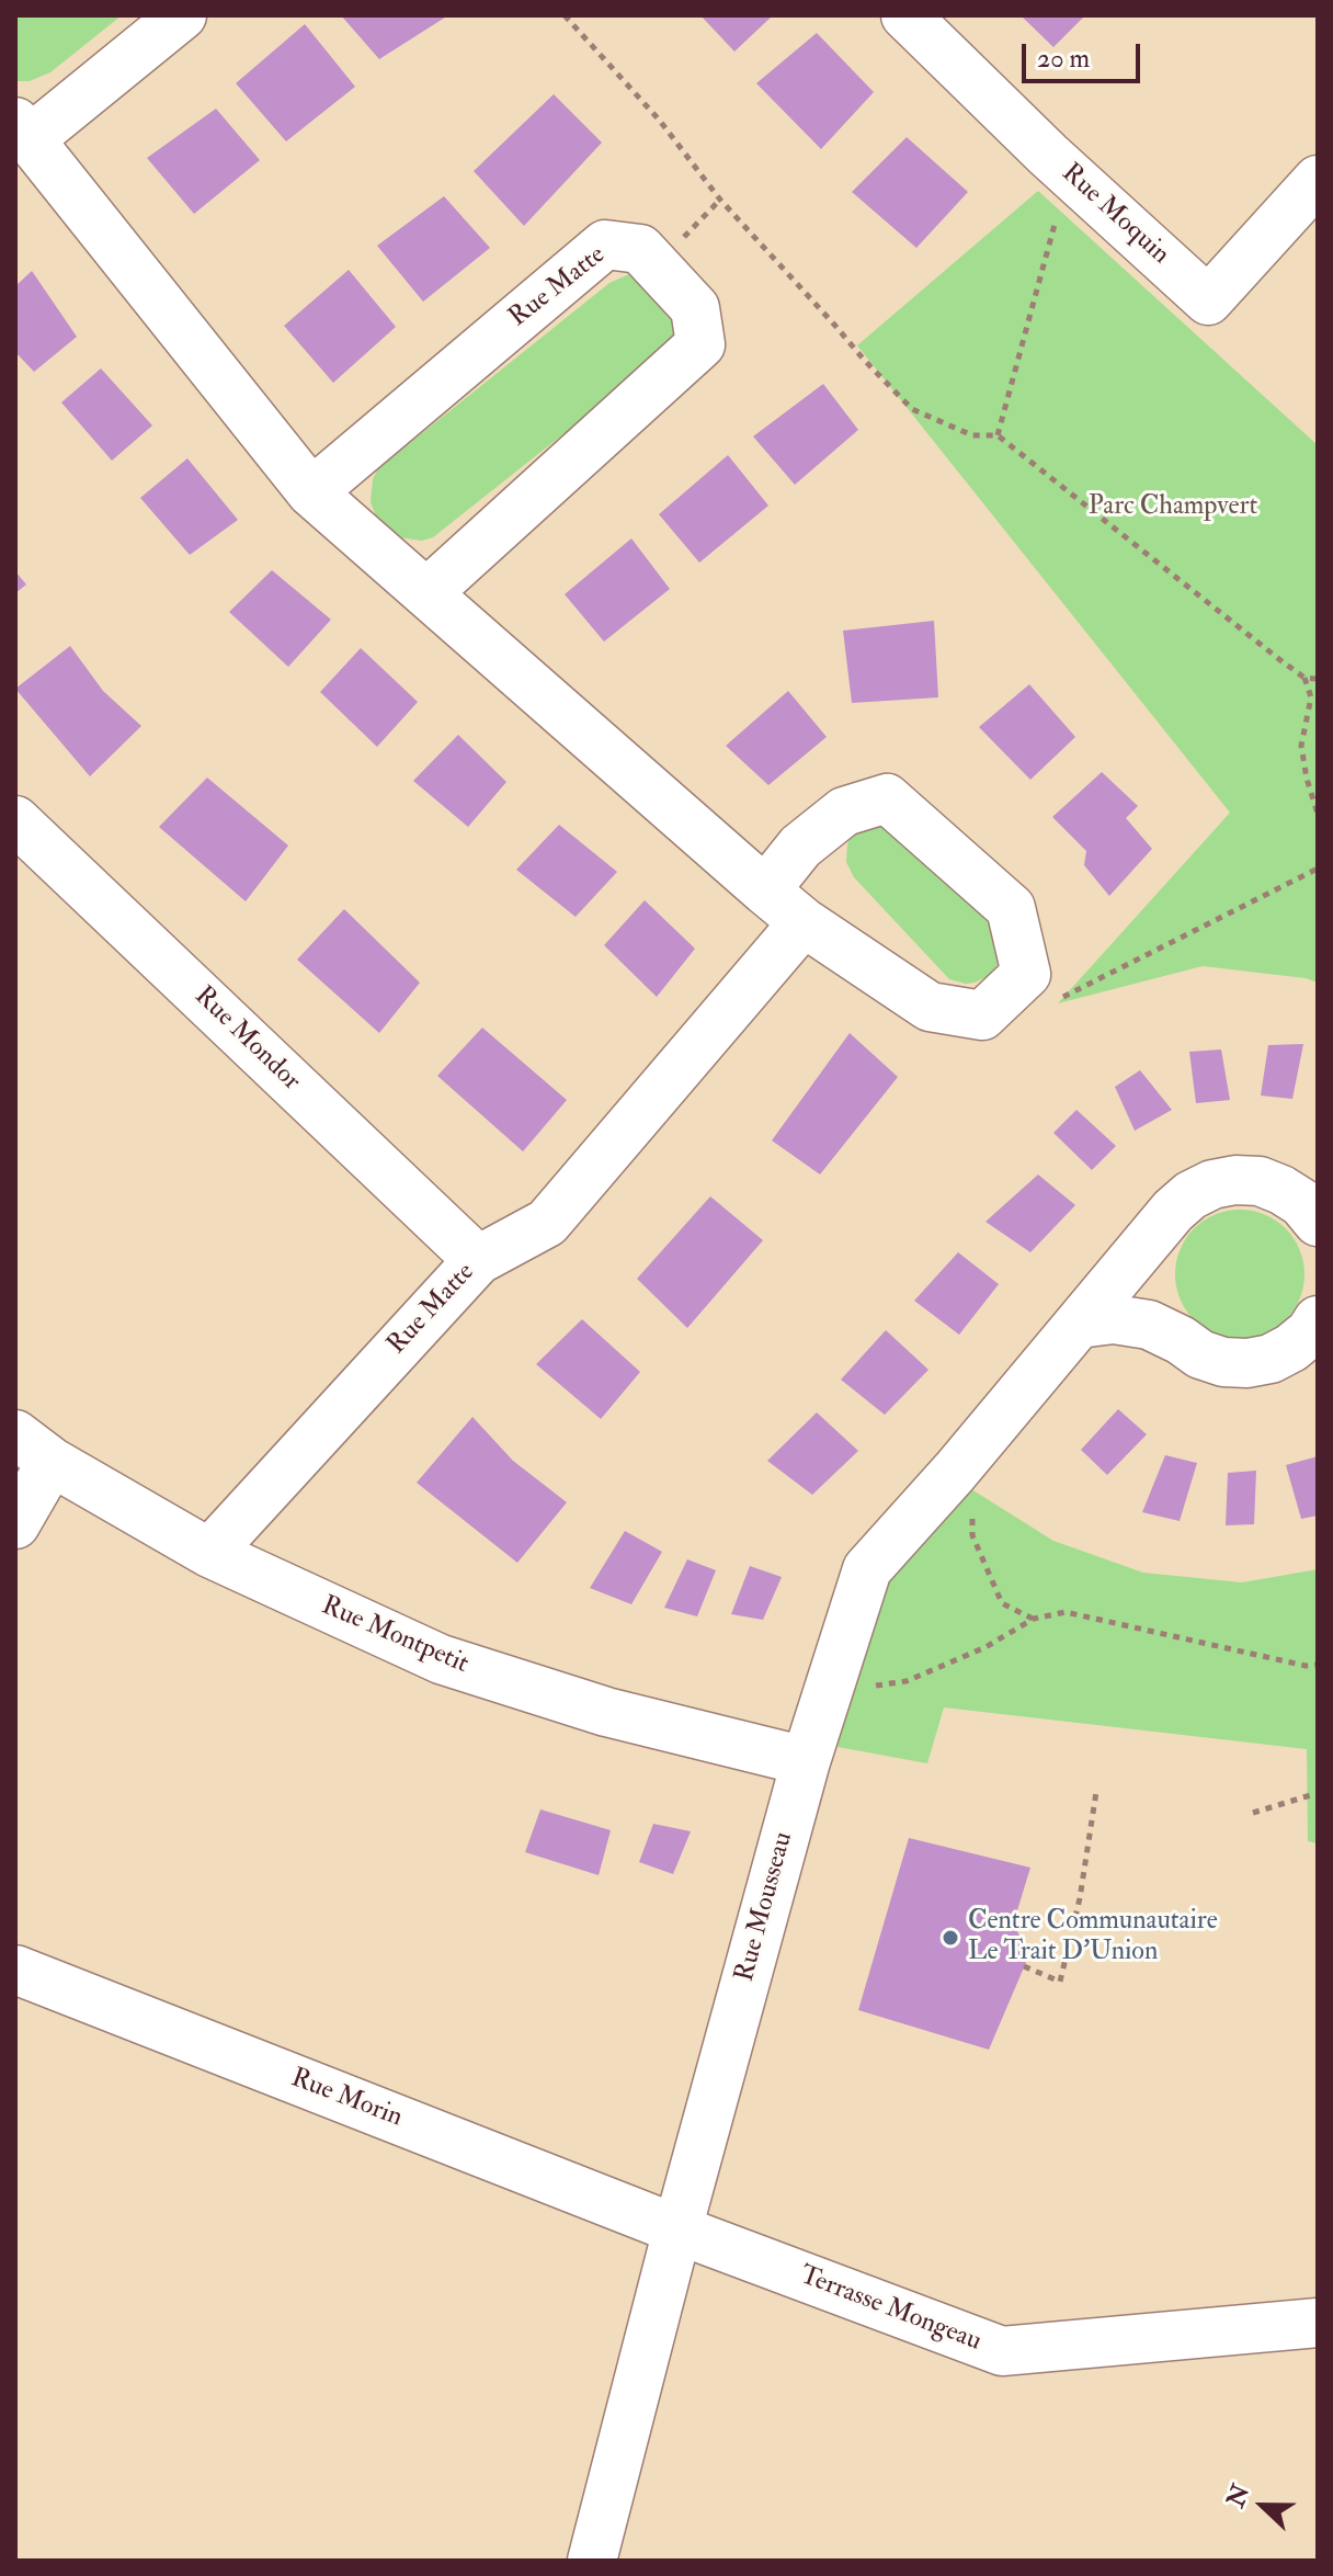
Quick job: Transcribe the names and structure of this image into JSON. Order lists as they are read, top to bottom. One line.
{"streets":{"street":["Rue Moquin","Rue Matte","Rue Mondor","Rue Montpetit","Rue Mousseau","Rue Morin","Terrasse Mongeau"]},"crossings":[["Rue Matte","Rue Mondor"],["Rue Matte","Rue Montpetit"],["Rue Montpetit","Rue Mousseau"],["Rue Mousseau","Rue Morin"],["Rue Mousseau","Terrasse Mongeau"],["Rue Morin","Terrasse Mongeau"]],"parks":["Parc Champvert"],"places":["Centre Communautaire Le Trait D'Union"],"scale_bar":"20 m","north":"left"}
